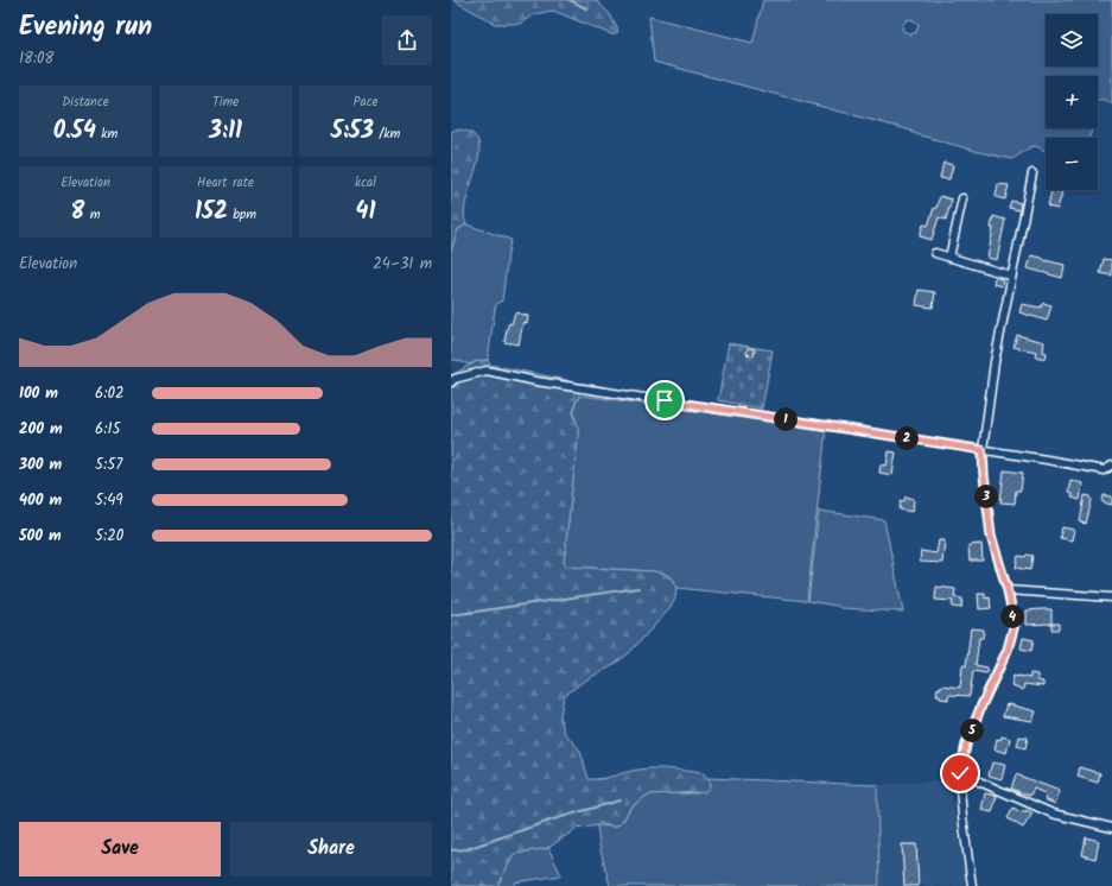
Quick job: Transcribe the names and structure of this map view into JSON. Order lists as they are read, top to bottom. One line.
{"page":{"heading":["Evening run","18:08"],"map_buttons":["+","−"],"stats":[["Distance","0.54 km"],["Time","3:11"],["Pace","5:53 /km"],["Elevation","8 m"],["Heart rate","152 bpm"],["kcal","41"]],"chart":["Elevation","24–31 m"],"list":[{"name":"100 m","note":"6:02"},{"name":"200 m","note":"6:15"},{"name":"300 m","note":"5:57"},{"name":"400 m","note":"5:49"},{"name":"500 m","note":"5:20"}],"pins":["1","2","3","4","5"],"buttons":["Save","Share"]}}
